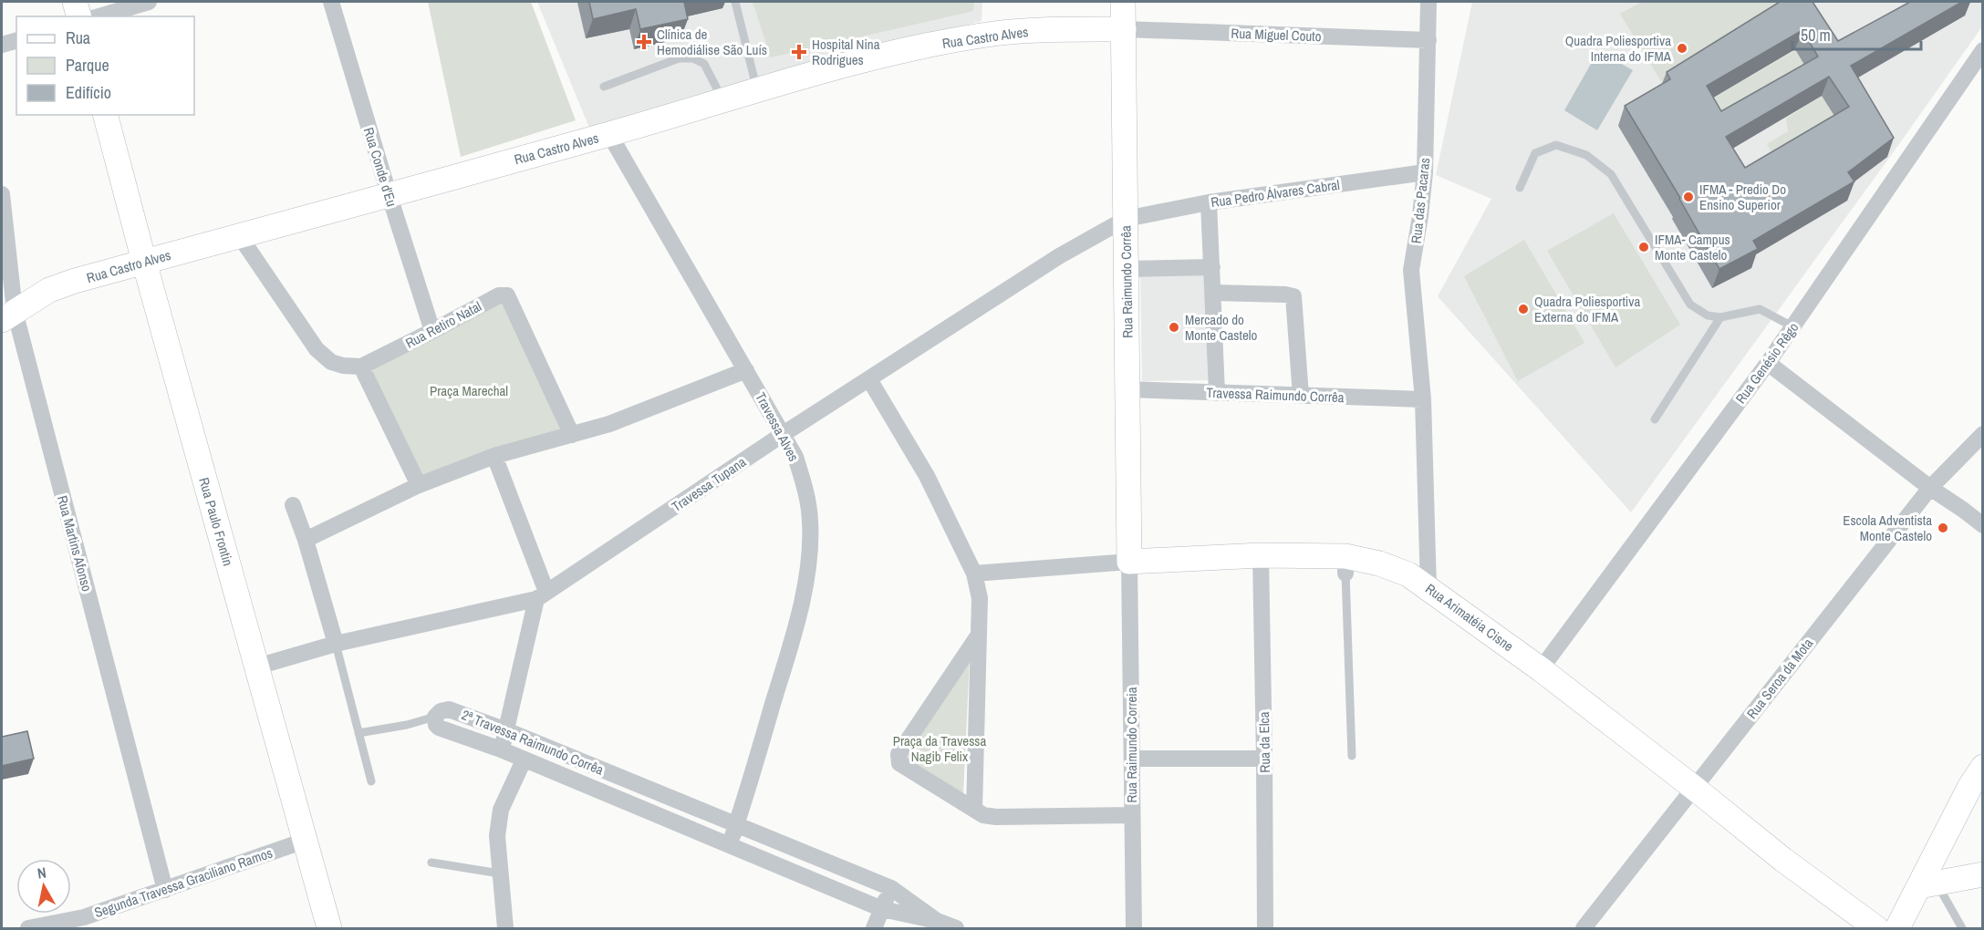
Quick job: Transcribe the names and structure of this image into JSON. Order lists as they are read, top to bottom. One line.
{"streets":{"street":["Rua Miguel Couto","Rua Castro Alves","Rua Conde d'Eu","Rua Pedro Álvares Cabral","Rua das Pacaras","Rua Raimundo Corrêa","Rua Retiro Natal","Rua Genésio Rêgo","Travessa Raimundo Corrêa","Travessa Alves","Travessa Tupana","Rua Paulo Frontin","Rua Martins Afonso","Rua Arimatéia Cisne","Rua Seroa da Mota","2ª Travessa Raimundo Corrêa","Rua da Elca","Rua Raimundo Correia","Segunda Travessa Graciliano Ramos"]},"crossings":[["Rua Miguel Couto","Rua Castro Alves"],["Rua Miguel Couto","Rua das Pacaras"],["Rua Miguel Couto","Rua Raimundo Corrêa"],["Rua Castro Alves","Rua Conde d'Eu"],["Rua Castro Alves","Rua Raimundo Corrêa"],["Rua Castro Alves","Travessa Alves"],["Rua Castro Alves","Rua Paulo Frontin"],["Rua Castro Alves","Rua Martins Afonso"],["Rua Conde d'Eu","Rua Retiro Natal"],["Rua Pedro Álvares Cabral","Rua das Pacaras"],["Rua Pedro Álvares Cabral","Rua Raimundo Corrêa"],["Rua Pedro Álvares Cabral","Travessa Tupana"],["Rua das Pacaras","Travessa Raimundo Corrêa"],["Rua das Pacaras","Rua Arimatéia Cisne"],["Rua Raimundo Corrêa","Travessa Raimundo Corrêa"],["Rua Raimundo Corrêa","Travessa Tupana"],["Rua Raimundo Corrêa","Rua Arimatéia Cisne"],["Rua Raimundo Corrêa","Rua Raimundo Correia"],["Rua Genésio Rêgo","Rua Arimatéia Cisne"],["Travessa Alves","Travessa Tupana"],["Travessa Alves","2ª Travessa Raimundo Corrêa"],["Travessa Tupana","Rua Paulo Frontin"],["Rua Paulo Frontin","Segunda Travessa Graciliano Ramos"],["Rua Martins Afonso","Segunda Travessa Graciliano Ramos"],["Rua Arimatéia Cisne","Rua Seroa da Mota"],["Rua Arimatéia Cisne","Rua da Elca"],["Rua Arimatéia Cisne","Rua Raimundo Correia"]],"parks":["Praça Marechal","Praça da Travessa Nagib Felix"],"places":{"health":["Clínica de Hemodiálise São Luís","Hospital Nina Rodrigues"],"other":["Quadra Poliesportiva Interna do IFMA","IFMA - Predio Do Ensino Superior","IFMA- Campus Monte Castelo","Quadra Poliesportiva Externa do IFMA","Mercado do Monte Castelo","Escola Adventista Monte Castelo"]},"legend":["Rua","Parque","Edifício"],"scale_bar":"50 m","north":"top"}
